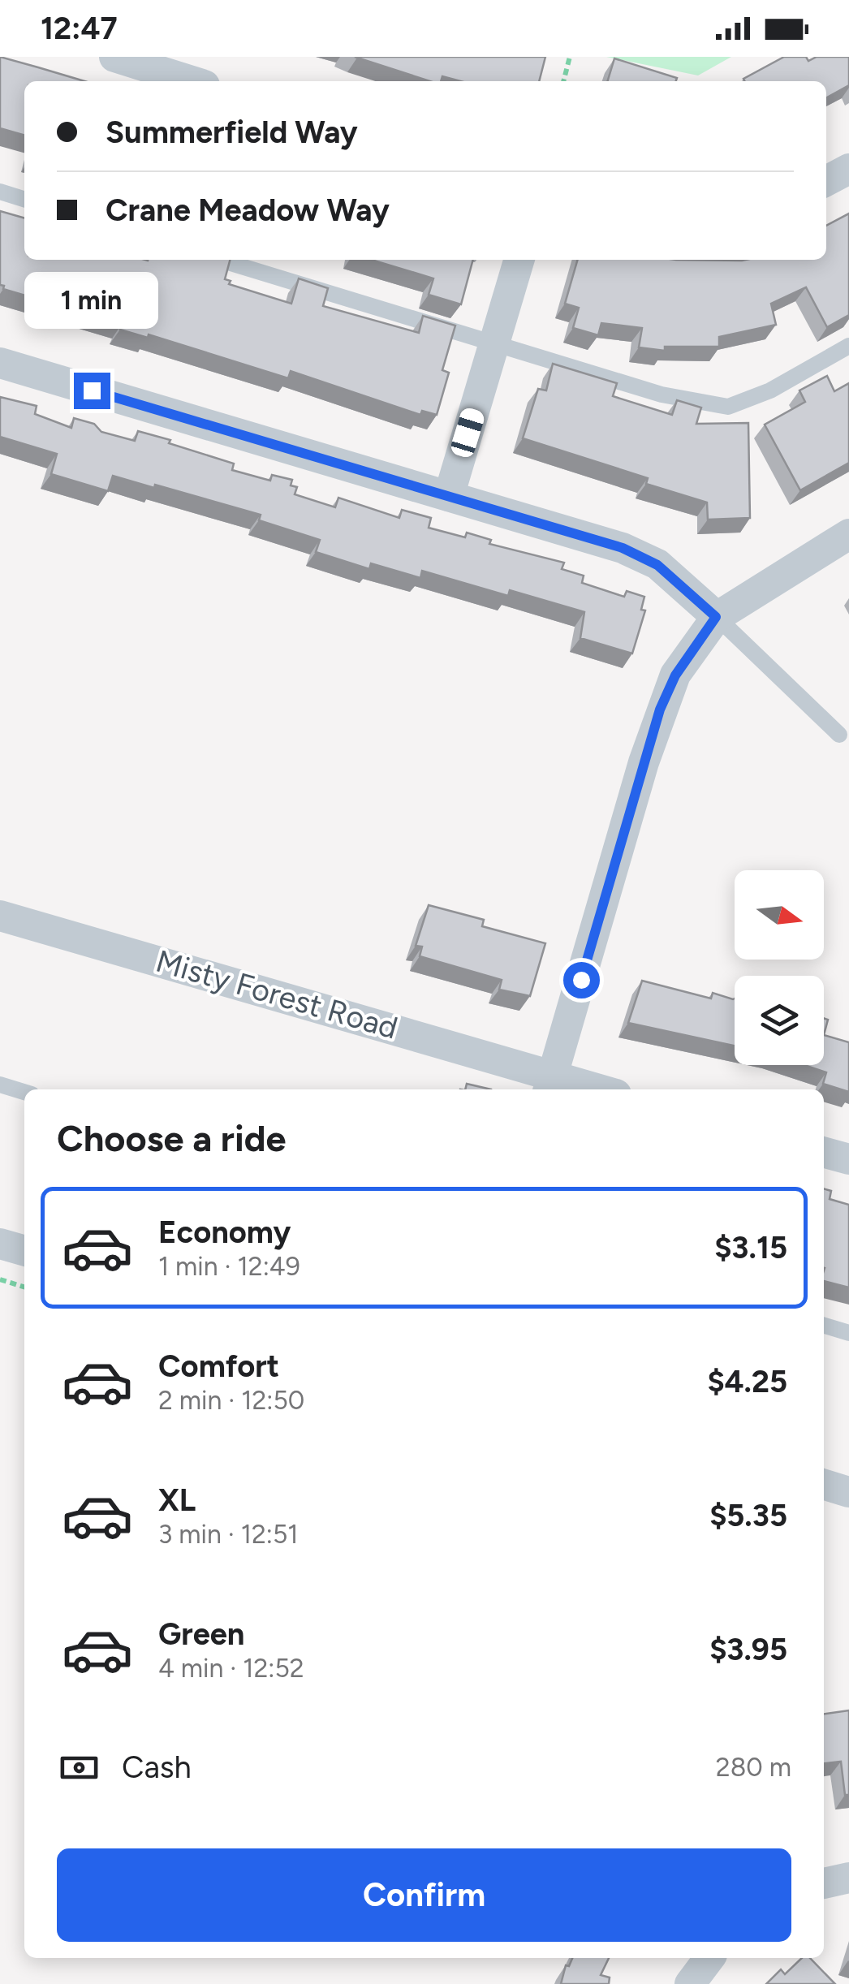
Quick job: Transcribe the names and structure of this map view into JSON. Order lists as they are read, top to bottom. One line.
{"streets":{"street":["Misty Forest Road"]},"north":"right","page":{"status":"12:47","banner":["Summerfield Way","Crane Meadow Way"],"bubble":"1 min","heading":"Choose a ride","list":[{"name":"Economy","note":"1 min · 12:49","value":"$3.15"},{"name":"Comfort","note":"2 min · 12:50","value":"$4.25"},{"name":"XL","note":"3 min · 12:51","value":"$5.35"},{"name":"Green","note":"4 min · 12:52","value":"$3.95"}],"pay":["Cash","280 m"],"buttons":"Confirm"}}
